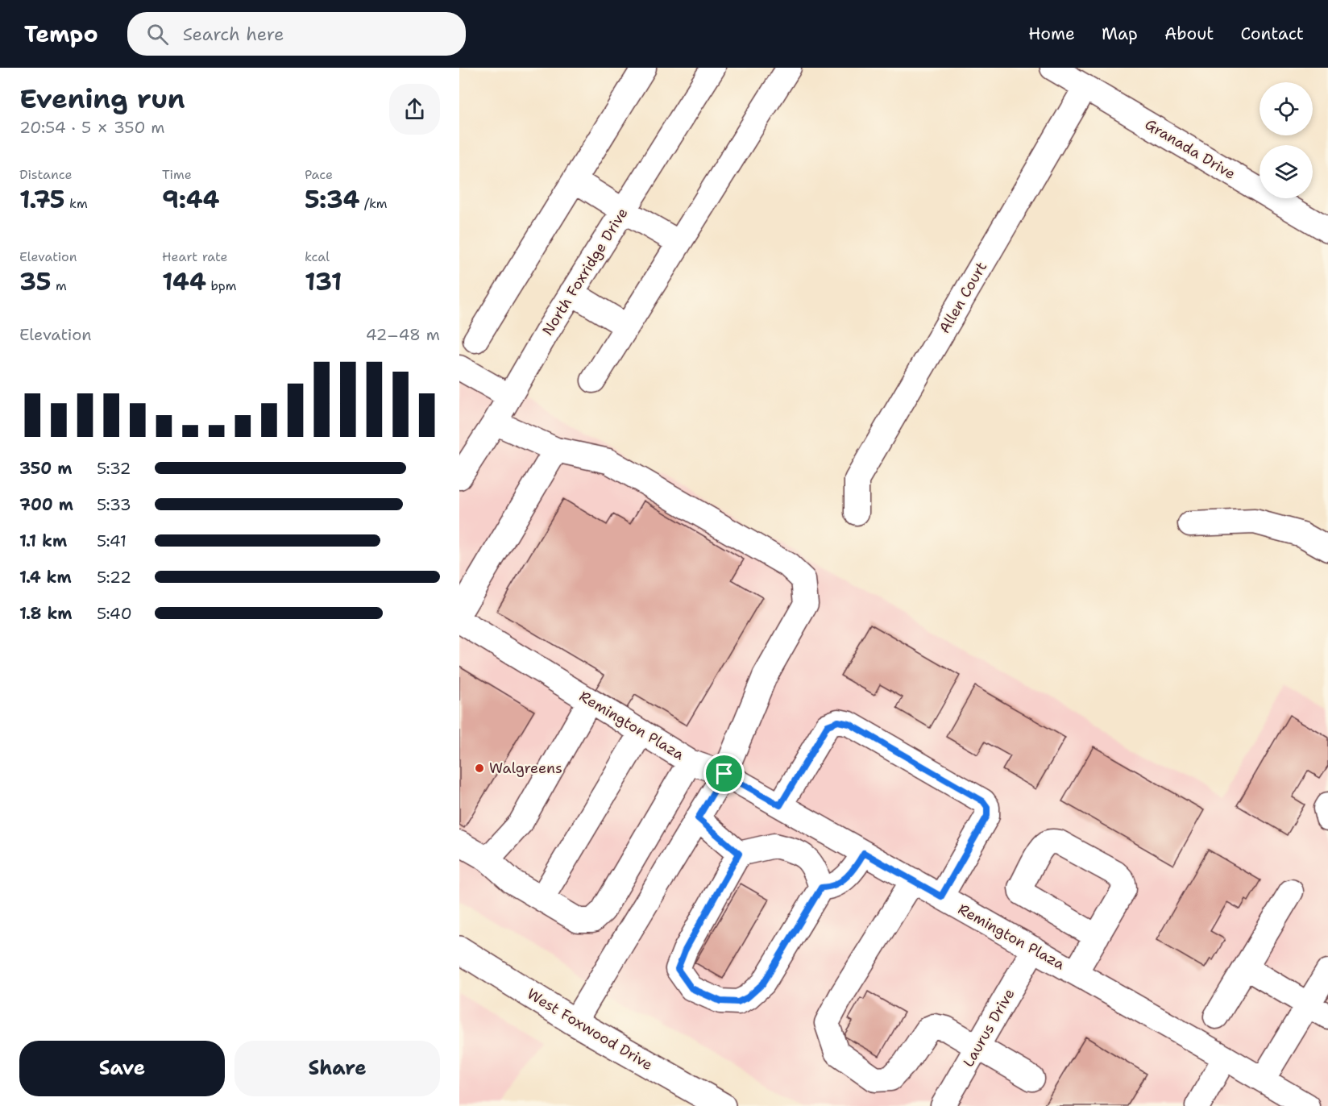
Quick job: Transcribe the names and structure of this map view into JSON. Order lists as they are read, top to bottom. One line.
{"streets":{"main road":["West Foxwood Drive"],"street":["Granada Drive","North Foxridge Drive","Allen Court","Remington Plaza","Laurus Drive"]},"crossings":[["Granada Drive","Allen Court"],["Remington Plaza","Laurus Drive"]],"places":["Walgreens"],"page":{"header":"Tempo","search":"Search here","nav":["Home","Map","About","Contact"],"heading":["Evening run","20:54 · 5 × 350 m"],"stats":[["Distance","1.75 km"],["Time","9:44"],["Pace","5:34 /km"],["Elevation","35 m"],["Heart rate","144 bpm"],["kcal","131"]],"chart":["Elevation","42–48 m"],"list":[{"name":"350 m","note":"5:32"},{"name":"700 m","note":"5:33"},{"name":"1.1 km","note":"5:41"},{"name":"1.4 km","note":"5:22"},{"name":"1.8 km","note":"5:40"}],"buttons":["Save","Share"]}}
